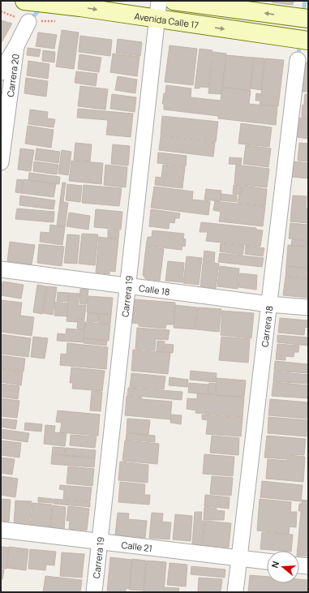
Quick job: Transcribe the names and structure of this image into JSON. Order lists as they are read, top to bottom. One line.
{"streets":{"main road":["Avenida Calle 17"],"street":["Carrera 20","Calle 18","Carrera 19","Carrera 18","Calle 21"]},"crossings":[["Avenida Calle 17","Carrera 19"],["Calle 18","Carrera 19"],["Calle 18","Carrera 18"],["Carrera 19","Calle 21"],["Carrera 18","Calle 21"]],"north":"left"}
